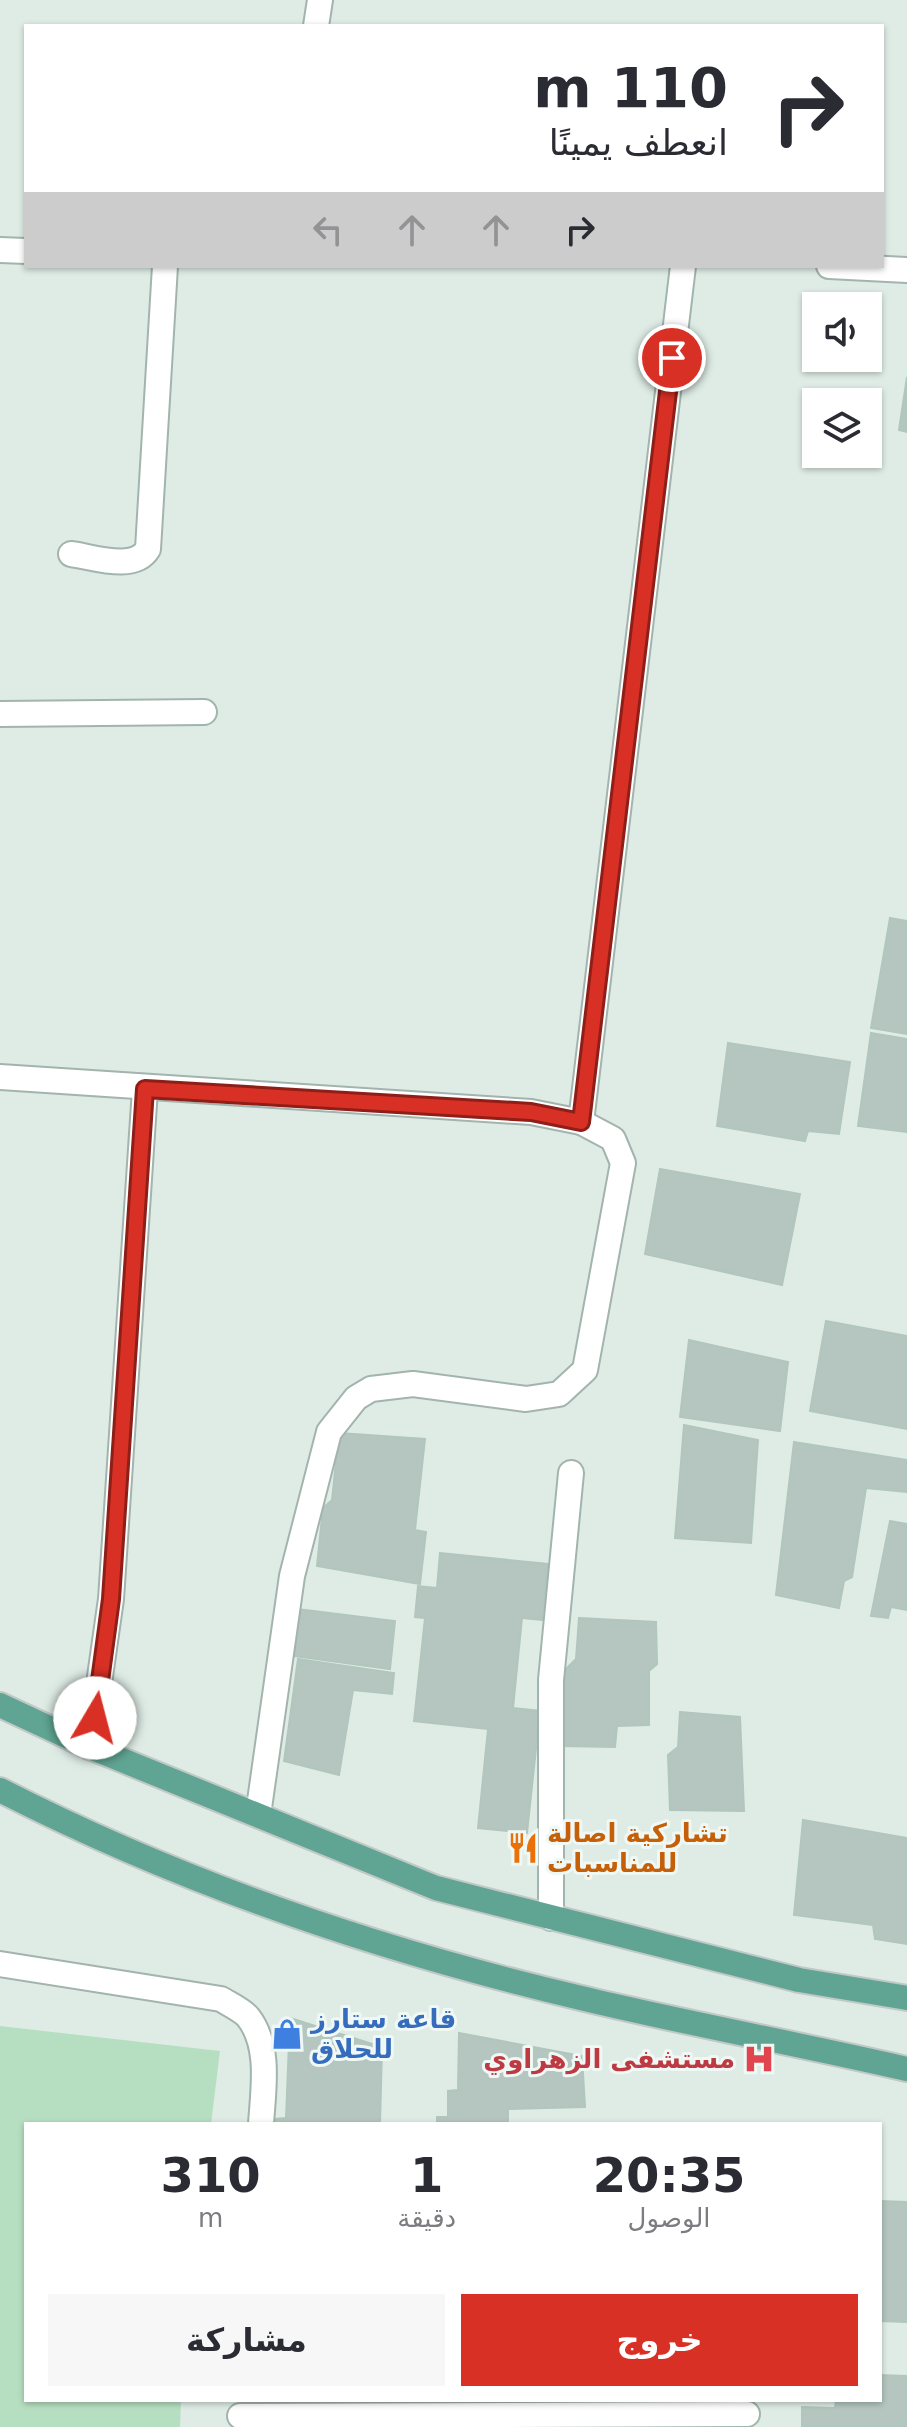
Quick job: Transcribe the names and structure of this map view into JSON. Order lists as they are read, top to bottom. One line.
{"places":{"restaurant":["تشاركية اصالة للمناسبات"],"shop":["قاعة ستارز للحلاق"],"hospital":["مستشفى الزهراوي"]},"page":{"turn":["110 m","انعطف يمينًا"],"eta":["20:35","الوصول","1","دقيقة","310","m"],"buttons":["خروج","مشاركة"]}}
